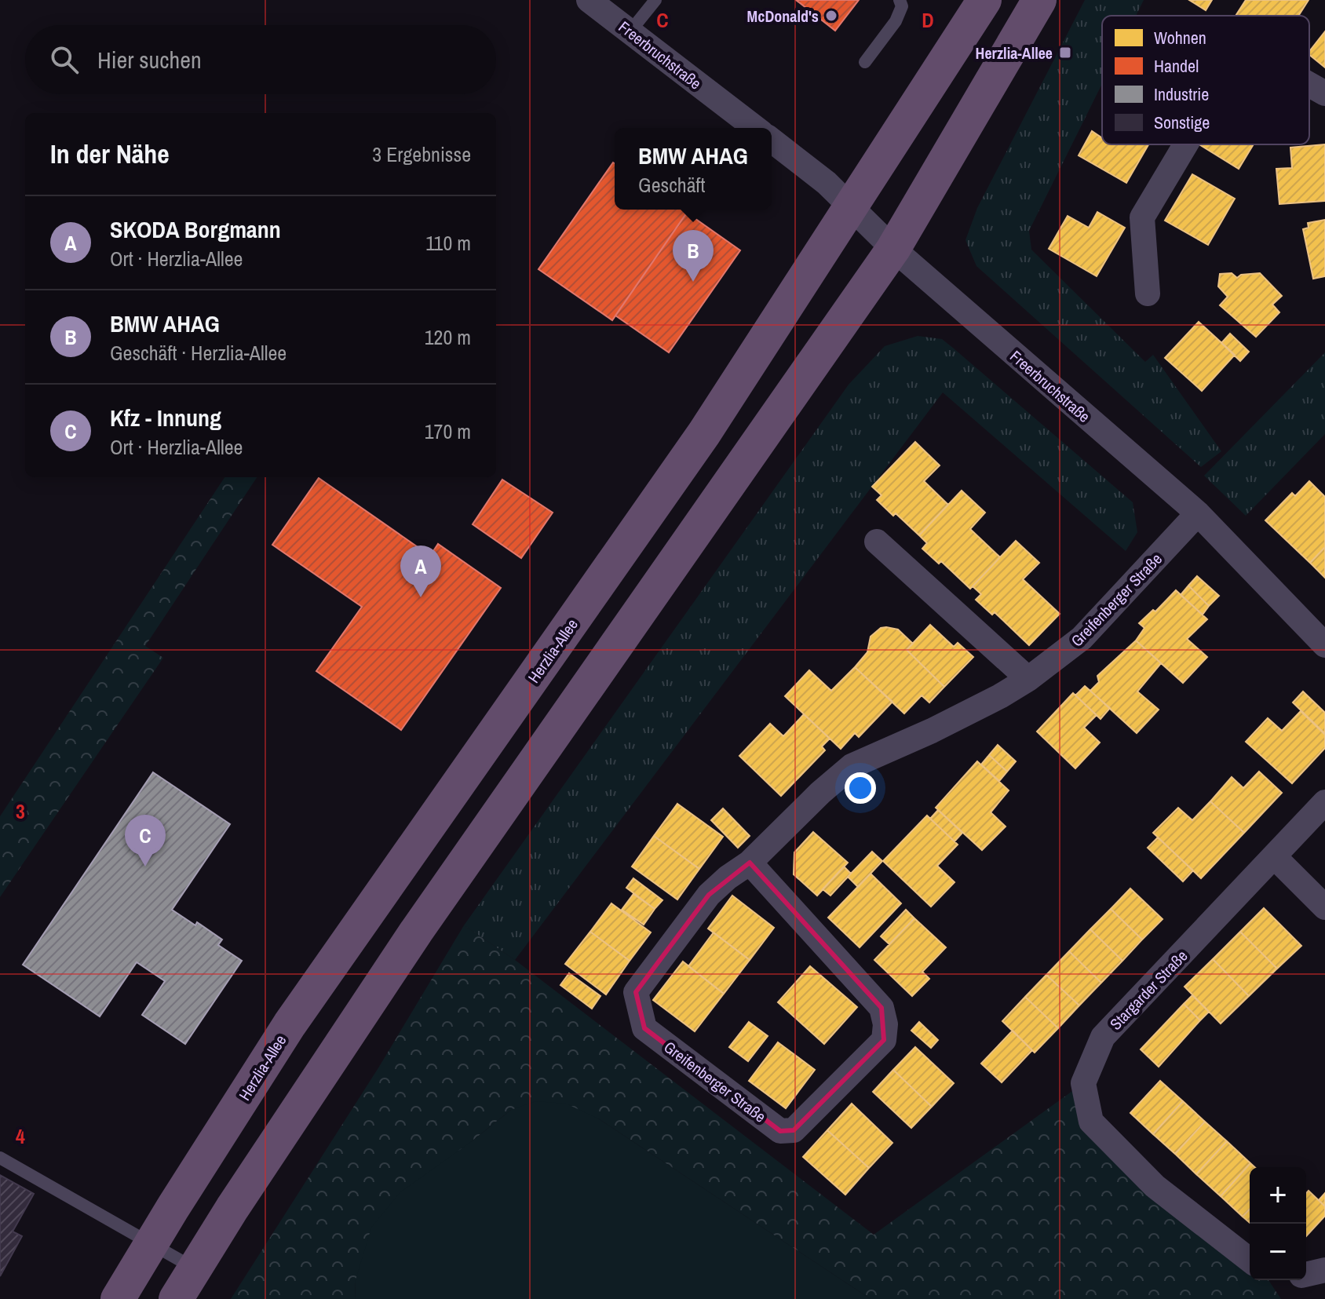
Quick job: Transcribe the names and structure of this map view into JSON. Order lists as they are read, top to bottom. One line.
{"streets":{"main road":["Herzlia-Allee"],"street":["Freerbruchstraße","Greifenberger Straße","Stargarder Straße"]},"crossings":[["Freerbruchstraße","Greifenberger Straße"],["Freerbruchstraße","Herzlia-Allee"]],"places":{"other":["McDonald's"],"transit":["Herzlia-Allee"]},"legend":["Wohnen","Handel","Industrie","Sonstige"],"page":{"search":"Hier suchen","heading":["In der Nähe","3 Ergebnisse"],"popup":["BMW AHAG","Geschäft"],"list":[{"mark":"A","name":"SKODA Borgmann","note":"Ort · Herzlia-Allee","value":"110 m"},{"mark":"B","name":"BMW AHAG","note":"Geschäft · Herzlia-Allee","value":"120 m"},{"mark":"C","name":"Kfz - Innung","note":"Ort · Herzlia-Allee","value":"170 m"}],"pins":["B","A","C"],"map_buttons":["+","−"]},"grid":{"columns":["C","D"],"rows":["3","4"]}}
